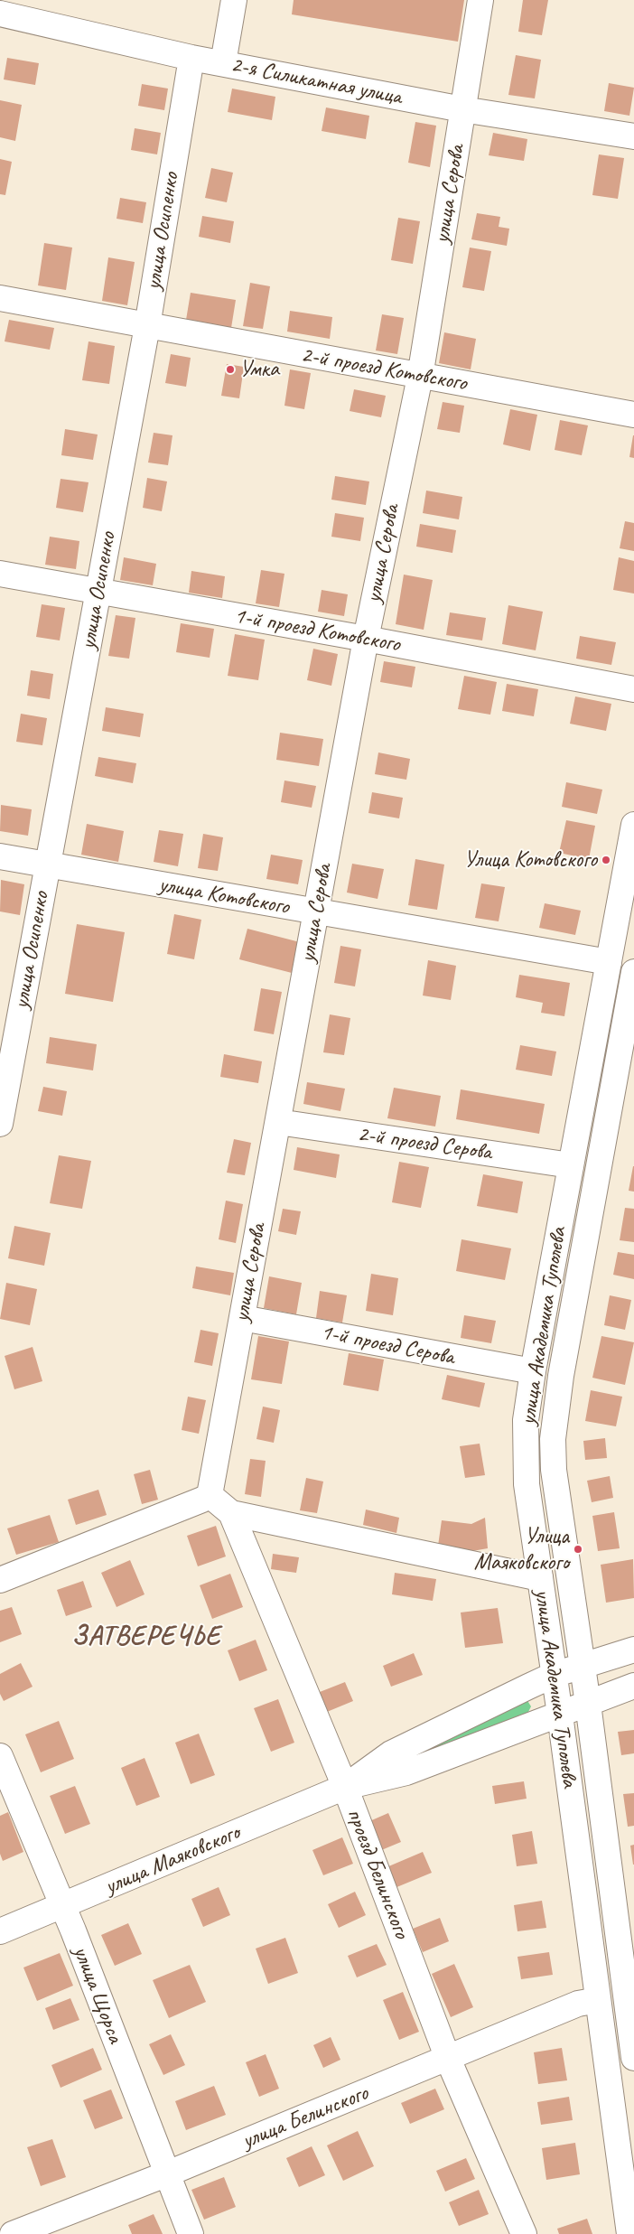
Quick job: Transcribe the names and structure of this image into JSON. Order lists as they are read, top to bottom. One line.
{"streets":{"street":["2-я Силикатная улица","улица Серова","улица Осипенко","2-й проезд Котовского","1-й проезд Котовского","улица Котовского","2-й проезд Серова","улица Академика Туполева","1-й проезд Серова","улица Маяковского","проезд Белинского","улица Щорса","улица Белинского"]},"crossings":[["2-я Силикатная улица","улица Серова"],["2-я Силикатная улица","улица Осипенко"],["улица Серова","2-й проезд Котовского"],["улица Серова","1-й проезд Котовского"],["улица Серова","улица Котовского"],["улица Серова","2-й проезд Серова"],["улица Серова","1-й проезд Серова"],["улица Серова","проезд Белинского"],["улица Осипенко","2-й проезд Котовского"],["улица Осипенко","1-й проезд Котовского"],["улица Осипенко","улица Котовского"],["улица Котовского","улица Академика Туполева"],["2-й проезд Серова","улица Академика Туполева"],["улица Академика Туполева","1-й проезд Серова"],["улица Академика Туполева","улица Маяковского"],["улица Академика Туполева","проезд Белинского"],["улица Академика Туполева","улица Белинского"],["улица Маяковского","проезд Белинского"],["улица Маяковского","улица Щорса"],["проезд Белинского","улица Белинского"],["улица Щорса","улица Белинского"]],"districts":["ЗАТВЕРЕЧЬЕ"],"places":["Умка","Улица Котовского","Улица Маяковского"]}
